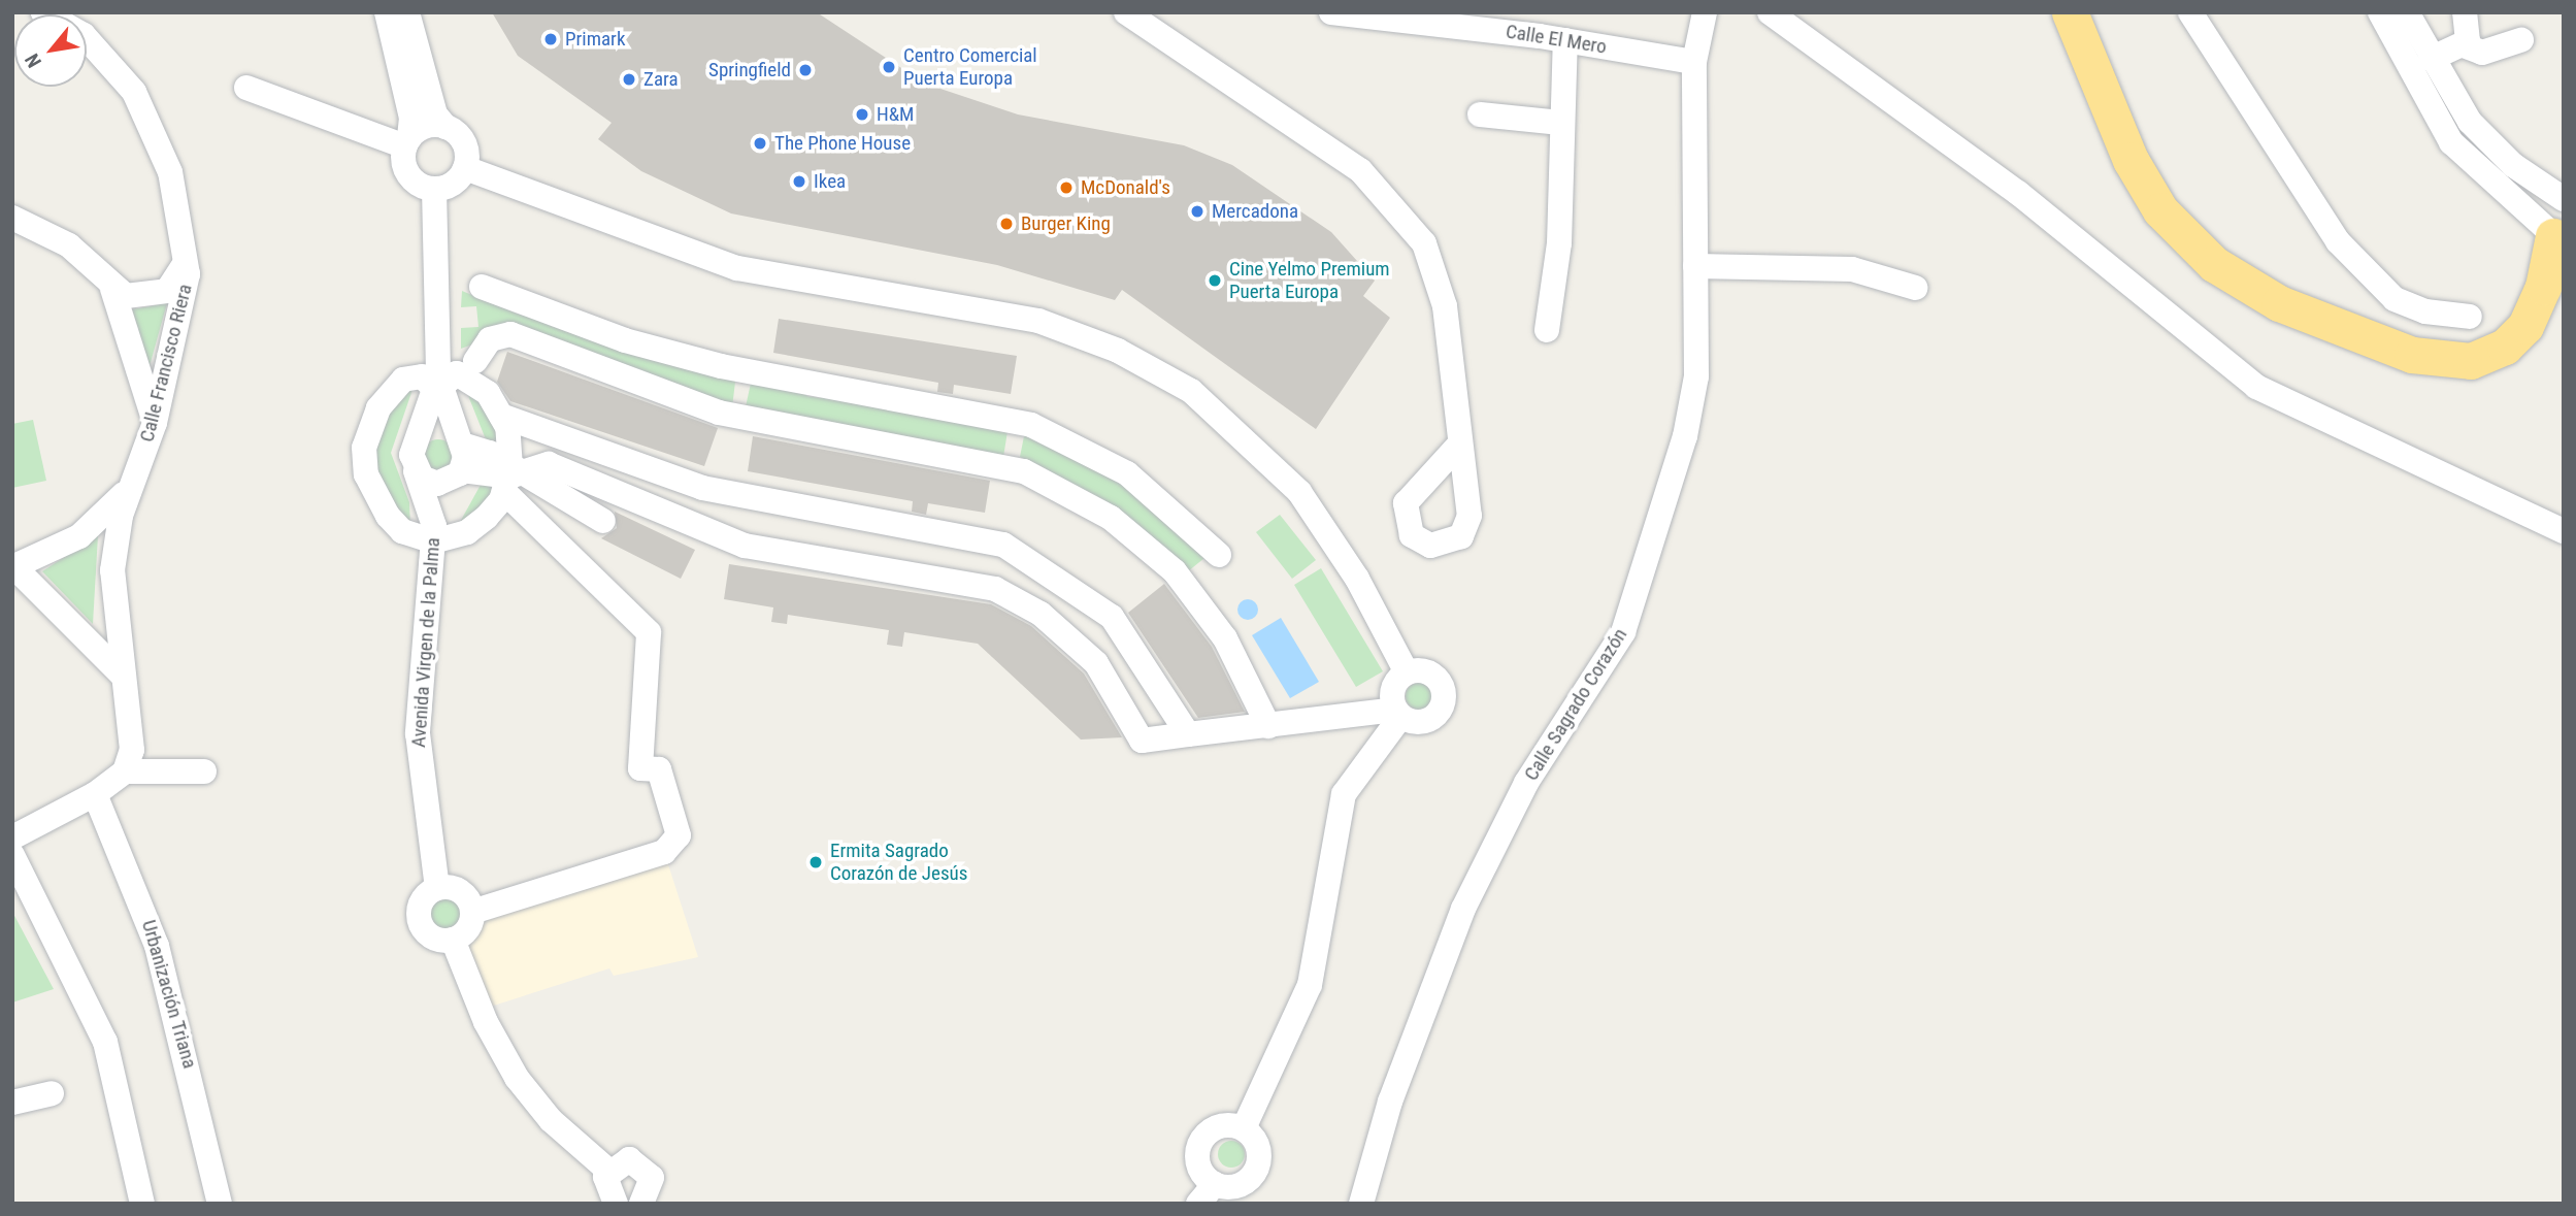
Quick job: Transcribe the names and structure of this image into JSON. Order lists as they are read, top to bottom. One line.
{"streets":{"street":["Calle El Mero","Calle Francisco Riera","Avenida Virgen de la Palma","Calle Sagrado Corazón","Urbanización Triana"]},"crossings":[["Calle El Mero","Calle Sagrado Corazón"]],"places":["Primark","Centro Comercial Puerta Europa","Springfield","Zara","H&M","The Phone House","Ikea","McDonald's","Mercadona","Burger King","Cine Yelmo Premium Puerta Europa","Ermita Sagrado Corazón de Jesús"],"north":"bottom left"}
